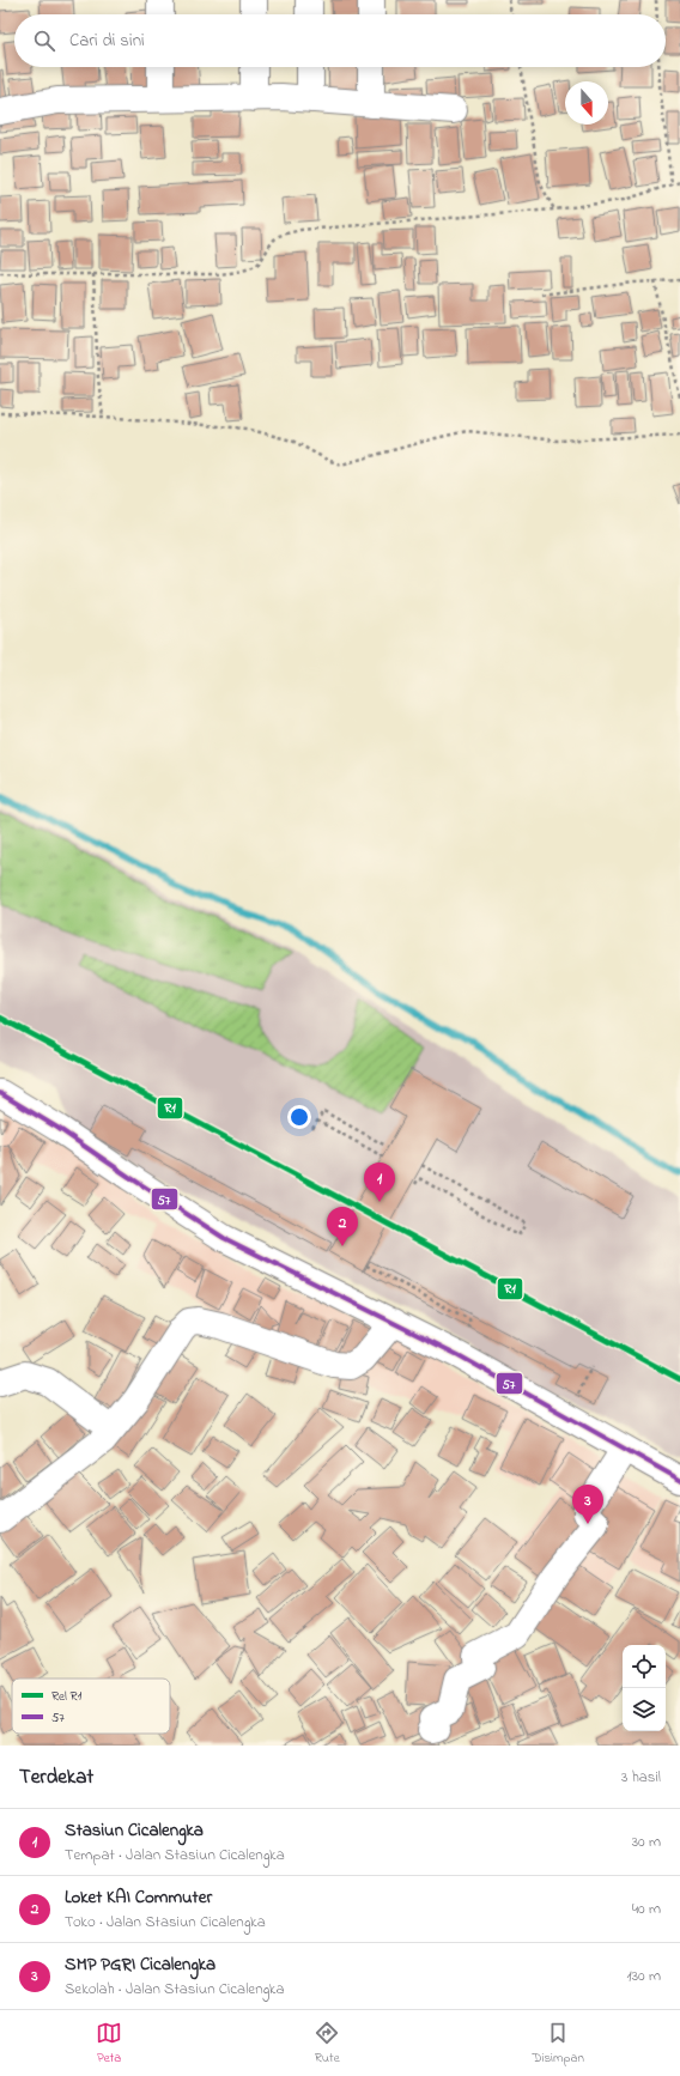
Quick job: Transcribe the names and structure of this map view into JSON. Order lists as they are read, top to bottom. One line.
{"lines":["rail line R1","transit line 57"],"legend":["Rel R1","57"],"north":"bottom","page":{"search":"Cari di sini","pins":["1","2","3"],"heading":["Terdekat","3 hasil"],"list":[{"mark":"1","name":"Stasiun Cicalengka","note":"Tempat · Jalan Stasiun Cicalengka","value":"30 m"},{"mark":"2","name":"Loket KAI Commuter","note":"Toko · Jalan Stasiun Cicalengka","value":"40 m"},{"mark":"3","name":"SMP PGRI Cicalengka","note":"Sekolah · Jalan Stasiun Cicalengka","value":"130 m"}],"nav":["Peta","Rute","Disimpan"]}}
